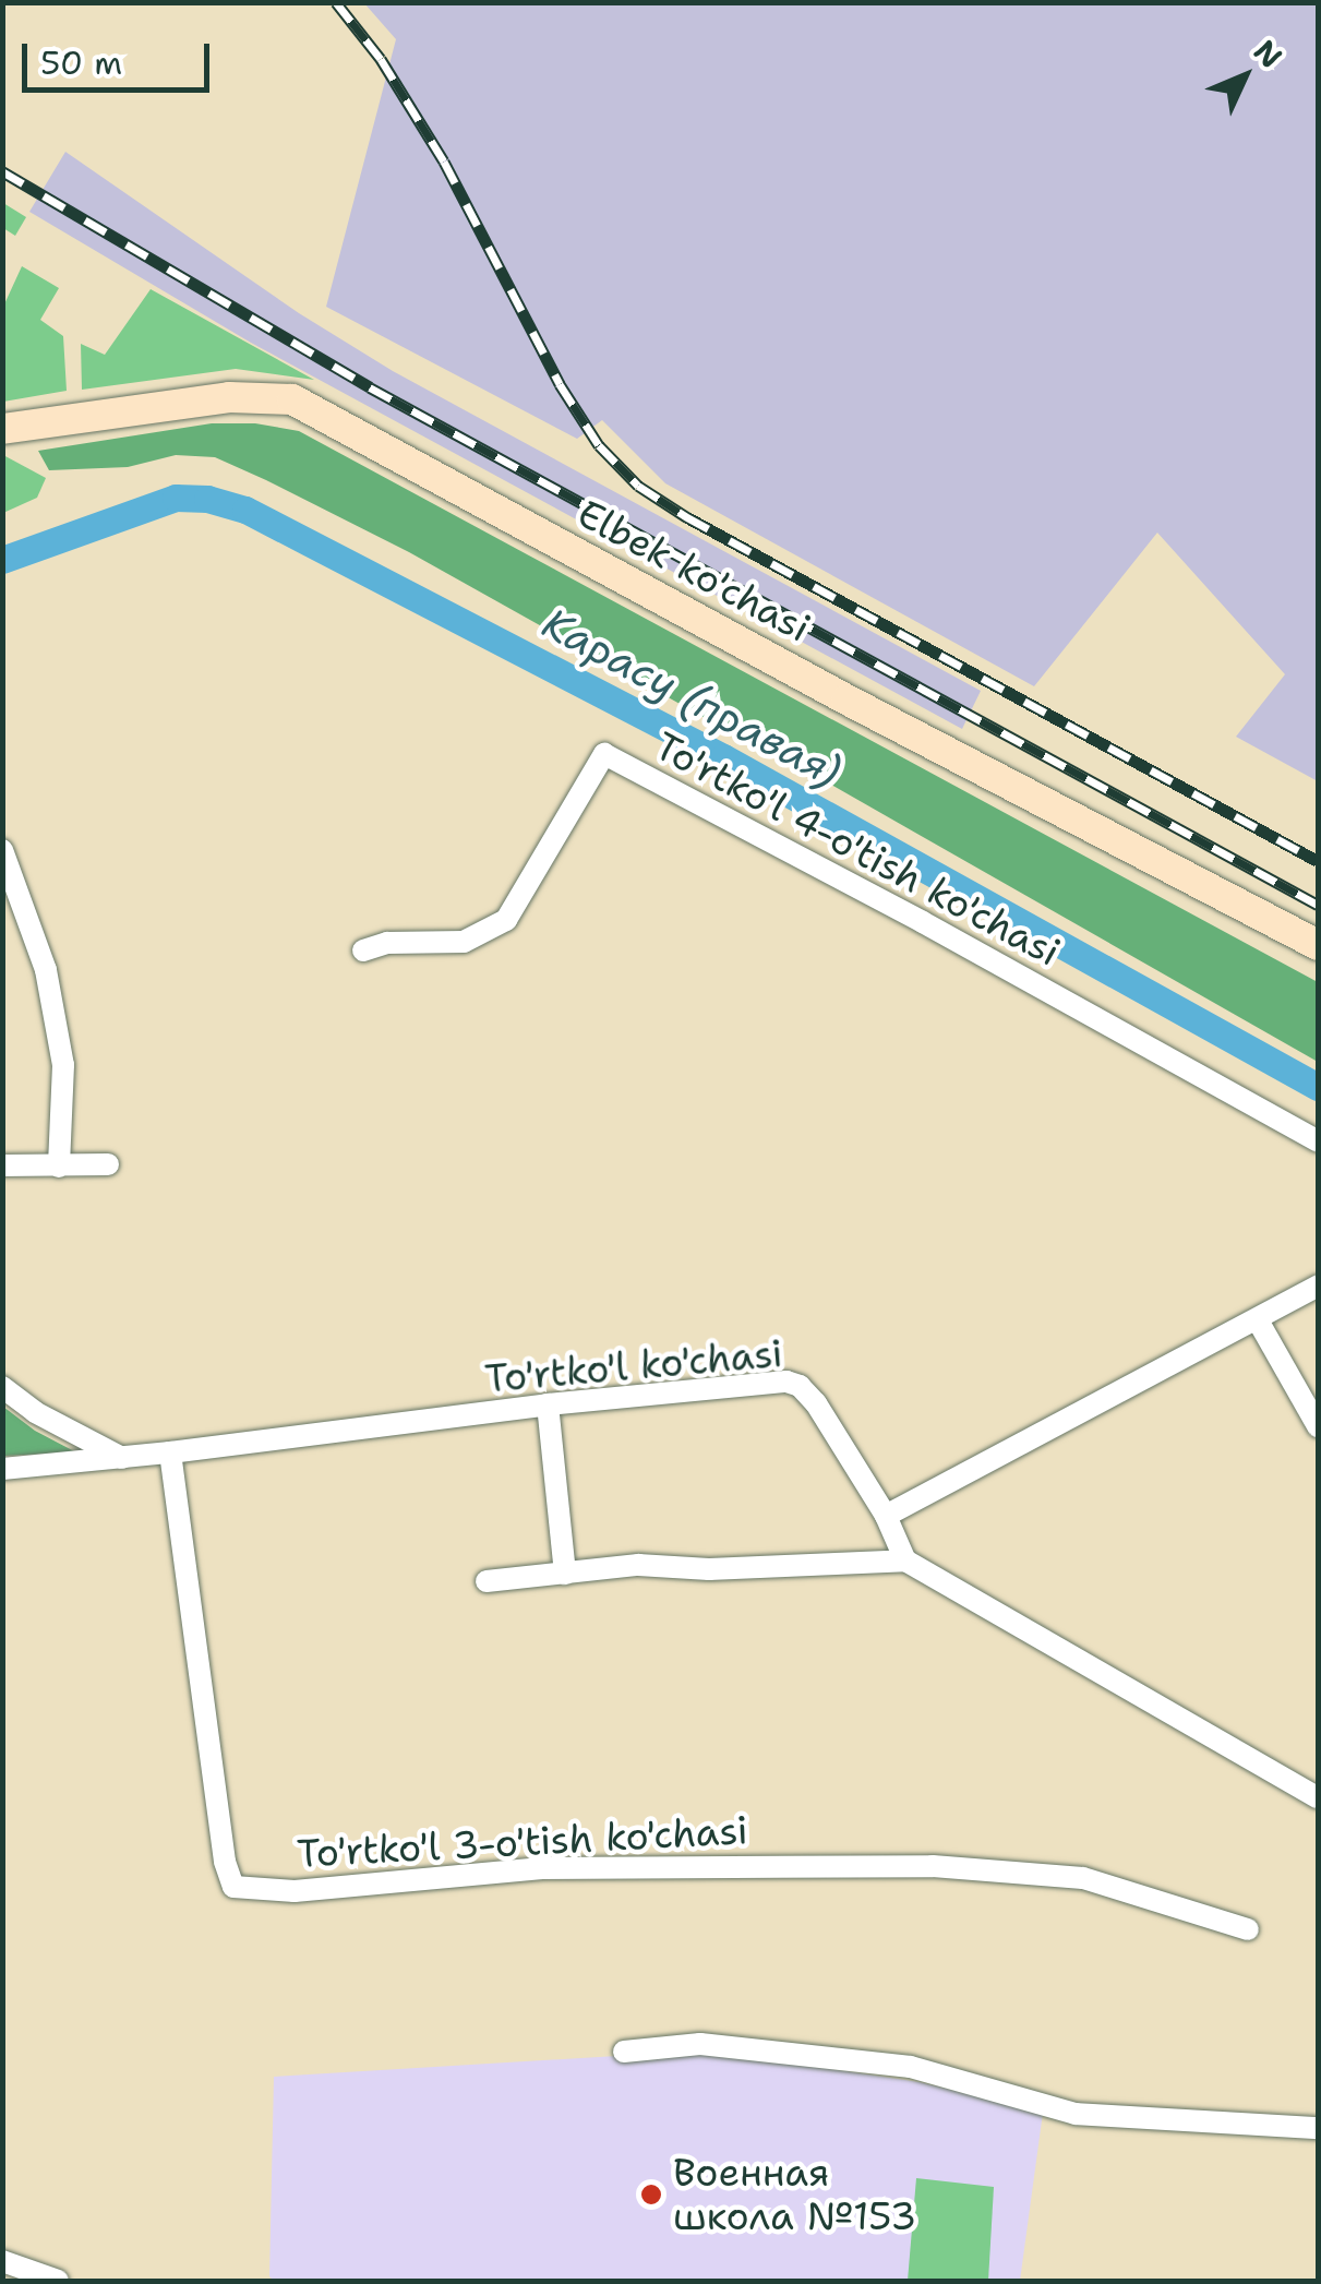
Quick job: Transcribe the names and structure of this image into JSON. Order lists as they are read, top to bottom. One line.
{"streets":{"main road":["Elbek ko'chasi"],"street":["To'rtko'l 4-o'tish ko'chasi","To'rtko'l ko'chasi","To'rtko'l 3-o'tish ko'chasi"]},"crossings":[["To'rtko'l ko'chasi","To'rtko'l 3-o'tish ko'chasi"]],"water":["Карасу (правая)"],"places":["Военная школа №153"],"scale_bar":"50 m","north":"top right"}
